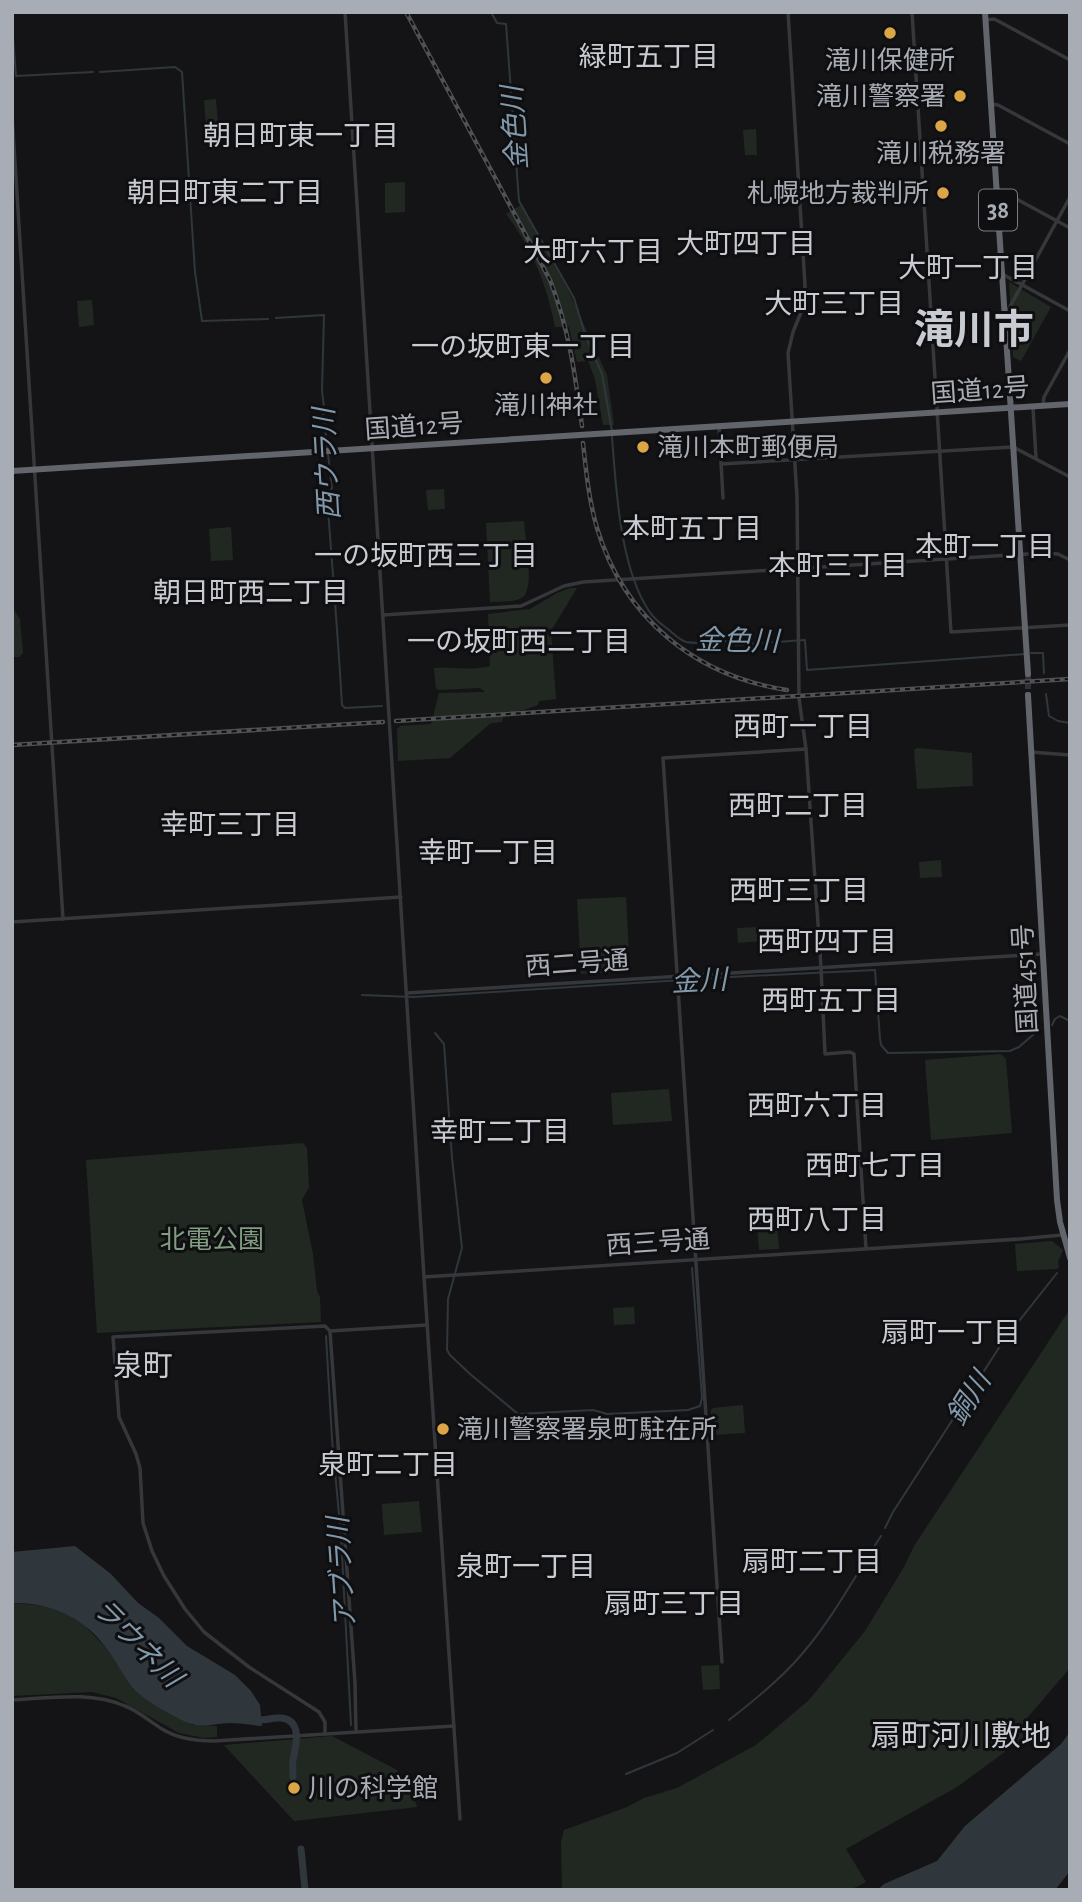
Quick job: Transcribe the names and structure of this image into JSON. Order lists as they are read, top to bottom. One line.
{"streets":{"highway":["38","国道12号","国道451号"],"street":["西二号通","西三号通"]},"crossings":[["38","国道12号"],["西二号通","国道451号"],["国道451号","西三号通"]],"districts":["緑町五丁目","朝日町東一丁目","朝日町東二丁目","大町四丁目","大町六丁目","大町一丁目","大町三丁目","滝川市","一の坂町東一丁目","本町五丁目","本町一丁目","一の坂町西三丁目","本町三丁目","朝日町西二丁目","一の坂町西二丁目","西町一丁目","西町二丁目","幸町三丁目","幸町一丁目","西町三丁目","西町四丁目","西町五丁目","西町六丁目","幸町二丁目","西町七丁目","西町八丁目","扇町一丁目","泉町","泉町二丁目","扇町二丁目","泉町一丁目","扇町三丁目","扇町河川敷地"],"water":["金色川","西ウラ川","金川","銅川","アブラ川","ラウネ川"],"parks":["北電公園"],"places":["滝川保健所","滝川警察署","滝川税務署","札幌地方裁判所","滝川神社","滝川本町郵便局","滝川警察署泉町駐在所","川の科学館"]}
